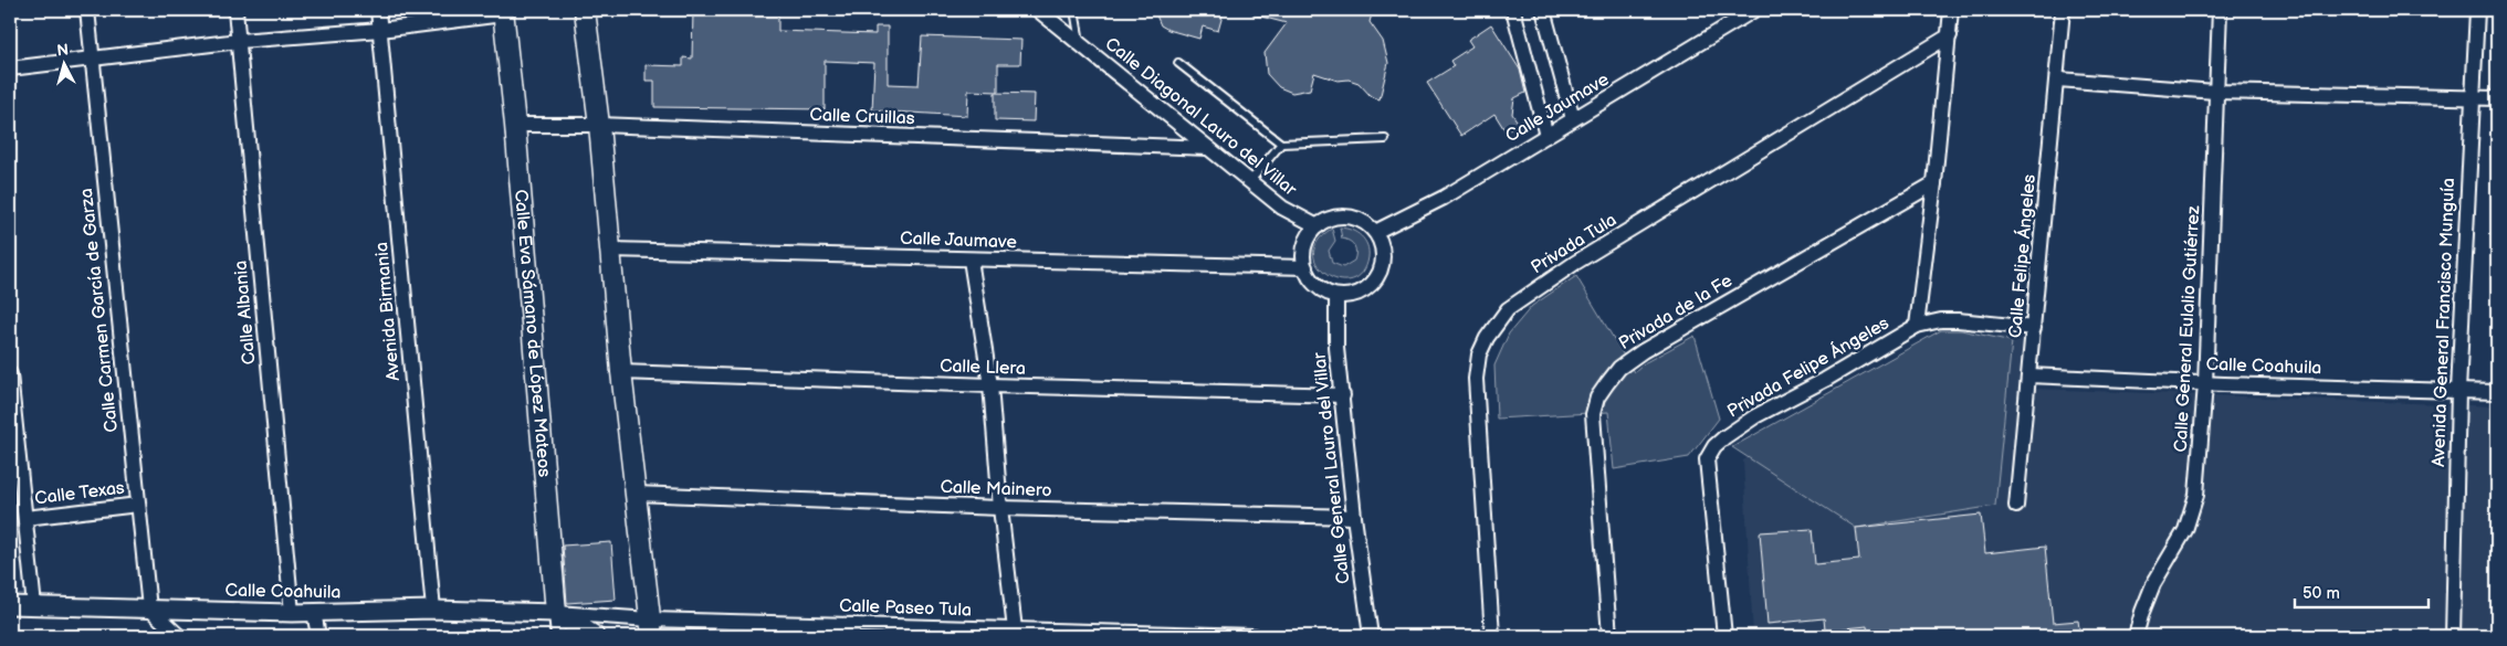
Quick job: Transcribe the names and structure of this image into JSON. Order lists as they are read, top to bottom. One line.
{"streets":{"main road":["Calle Eva Sámano de López Mateos"],"street":["Calle Jaumave","Calle Cruillas","Calle Diagonal Lauro del Villar","Privada Tula","Calle Felipe Ángeles","Calle Carmen García de Garza","Avenida Birmania","Calle Albania","Privada de la Fe","Avenida General Francisco Munguía","Calle General Eulalio Gutiérrez","Calle Coahuila","Calle Llera","Privada Felipe Ángeles","Calle General Lauro del Villar","Calle Mainero","Calle Texas","Calle Paseo Tula"]},"crossings":[["Calle Jaumave","Calle Diagonal Lauro del Villar"],["Calle Jaumave","Calle General Lauro del Villar"],["Calle Cruillas","Calle Diagonal Lauro del Villar"],["Calle Cruillas","Calle Eva Sámano de López Mateos"],["Calle Diagonal Lauro del Villar","Calle General Lauro del Villar"],["Privada Tula","Privada Felipe Ángeles"],["Calle Felipe Ángeles","Calle Coahuila"],["Calle Felipe Ángeles","Privada Felipe Ángeles"],["Calle Carmen García de Garza","Calle Coahuila"],["Calle Carmen García de Garza","Calle Texas"],["Avenida Birmania","Calle Coahuila"],["Calle Albania","Calle Coahuila"],["Privada de la Fe","Privada Felipe Ángeles"],["Avenida General Francisco Munguía","Calle Coahuila"],["Calle General Eulalio Gutiérrez","Calle Coahuila"],["Calle Eva Sámano de López Mateos","Calle Coahuila"],["Calle Eva Sámano de López Mateos","Calle Paseo Tula"],["Calle Coahuila","Calle Paseo Tula"],["Calle Llera","Calle General Lauro del Villar"],["Calle General Lauro del Villar","Calle Mainero"]],"scale_bar":"50 m","north":"top"}
